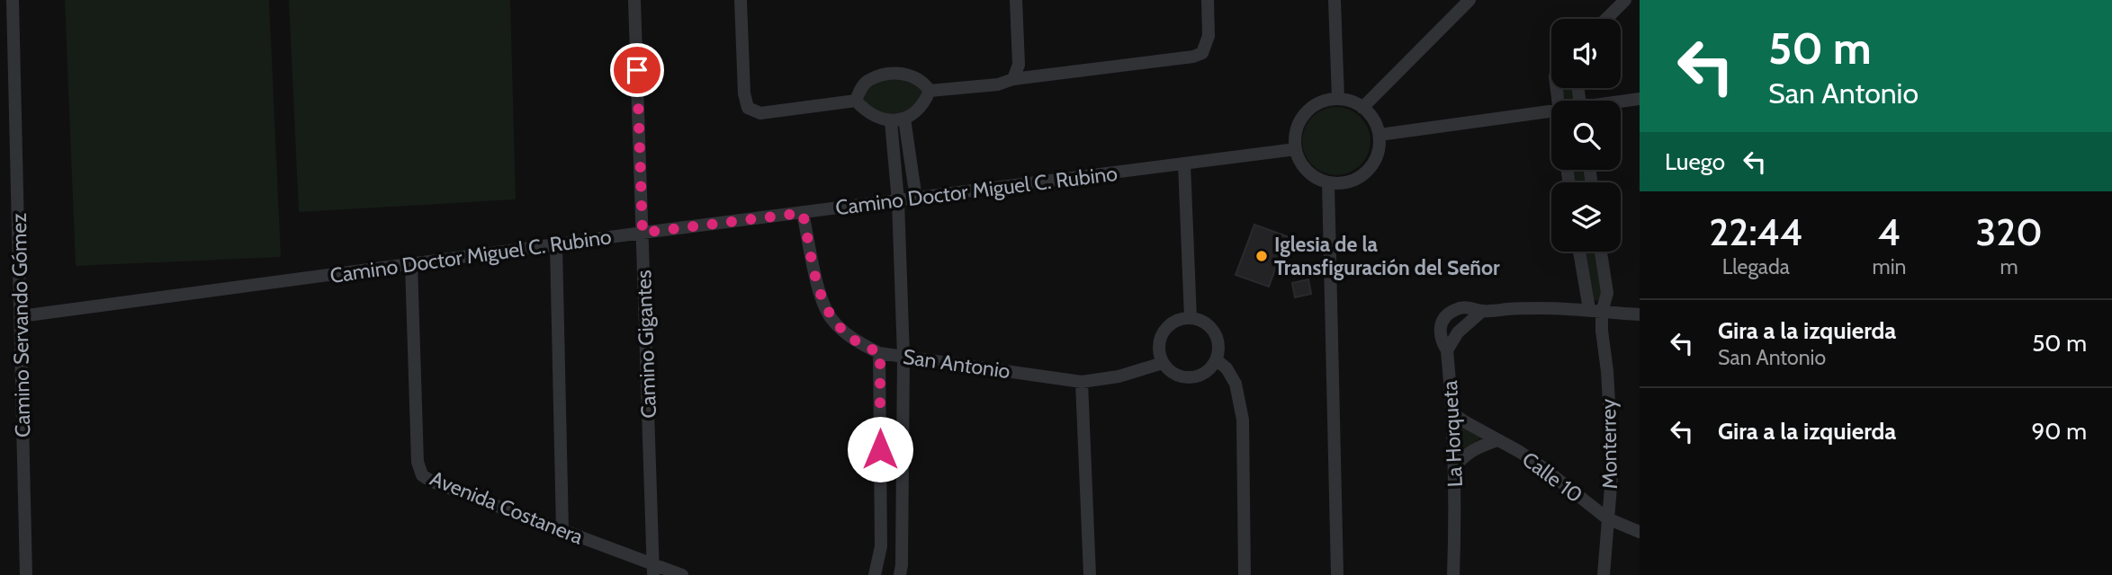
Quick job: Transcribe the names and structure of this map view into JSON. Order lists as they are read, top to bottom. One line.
{"streets":{"street":["Camino Doctor Miguel C. Rubino","Camino Servando Gómez","Camino Gigantes","San Antonio","La Horqueta","Monterrey","Calle 10","Avenida Costanera"]},"crossings":[["Camino Doctor Miguel C. Rubino","Camino Servando Gómez"],["Camino Doctor Miguel C. Rubino","Camino Gigantes"],["Camino Doctor Miguel C. Rubino","San Antonio"],["Camino Doctor Miguel C. Rubino","Avenida Costanera"],["Camino Gigantes","Avenida Costanera"],["La Horqueta","Calle 10"],["Monterrey","Calle 10"]],"places":["Iglesia de la Transfiguración del Señor"],"page":{"turn":["50 m","San Antonio"],"then":"Luego","eta":["22:44","Llegada","4","min","320","m"],"list":[{"name":"Gira a la izquierda","note":"San Antonio","value":"50 m"},{"name":"Gira a la izquierda","value":"90 m"}]}}
